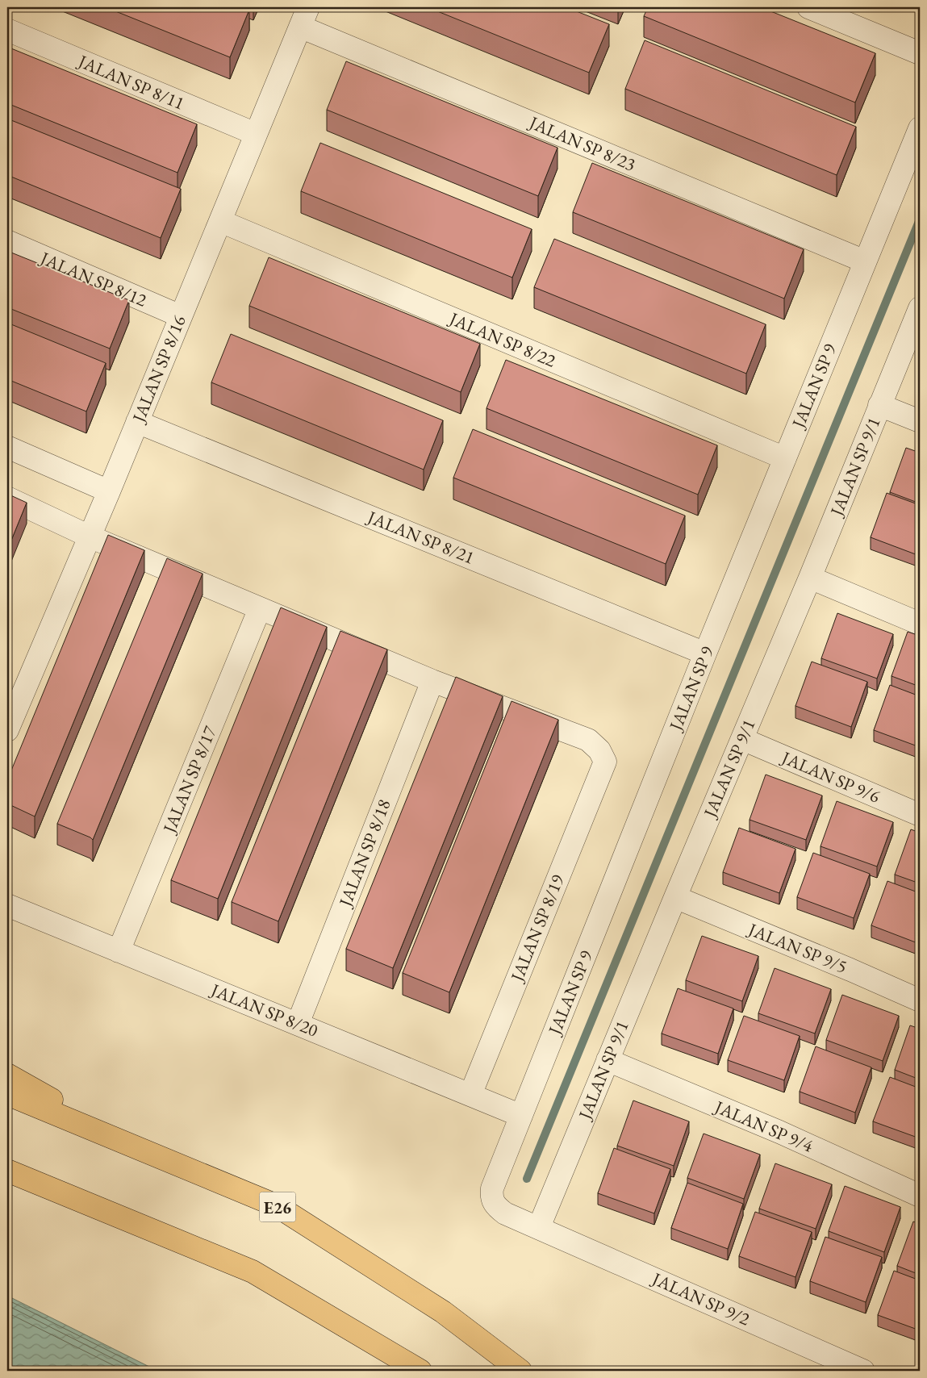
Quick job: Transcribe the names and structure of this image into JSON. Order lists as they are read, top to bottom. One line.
{"streets":{"highway":["E26"],"street":["JALAN SP 8/11","JALAN SP 8/23","JALAN SP 8/12","JALAN SP 8/22","JALAN SP 8/16","JALAN SP 9","JALAN SP 9/1","JALAN SP 8/21","JALAN SP 9/6","JALAN SP 8/17","JALAN SP 8/18","JALAN SP 8/19","JALAN SP 9/5","JALAN SP 8/20","JALAN SP 9/4","JALAN SP 9/2"]},"crossings":[["JALAN SP 8/11","JALAN SP 8/16"],["JALAN SP 8/23","JALAN SP 8/16"],["JALAN SP 8/23","JALAN SP 9"],["JALAN SP 8/12","JALAN SP 8/16"],["JALAN SP 8/22","JALAN SP 8/16"],["JALAN SP 8/22","JALAN SP 9"],["JALAN SP 8/16","JALAN SP 8/21"],["JALAN SP 9","JALAN SP 9/1"],["JALAN SP 9","JALAN SP 8/21"],["JALAN SP 9","JALAN SP 8/20"],["JALAN SP 9","JALAN SP 9/2"],["JALAN SP 9/1","JALAN SP 9/6"],["JALAN SP 9/1","JALAN SP 9/5"],["JALAN SP 9/1","JALAN SP 9/4"],["JALAN SP 9/1","JALAN SP 9/2"],["JALAN SP 8/17","JALAN SP 8/20"],["JALAN SP 8/18","JALAN SP 8/19"],["JALAN SP 8/18","JALAN SP 8/20"],["JALAN SP 8/19","JALAN SP 8/20"]]}
